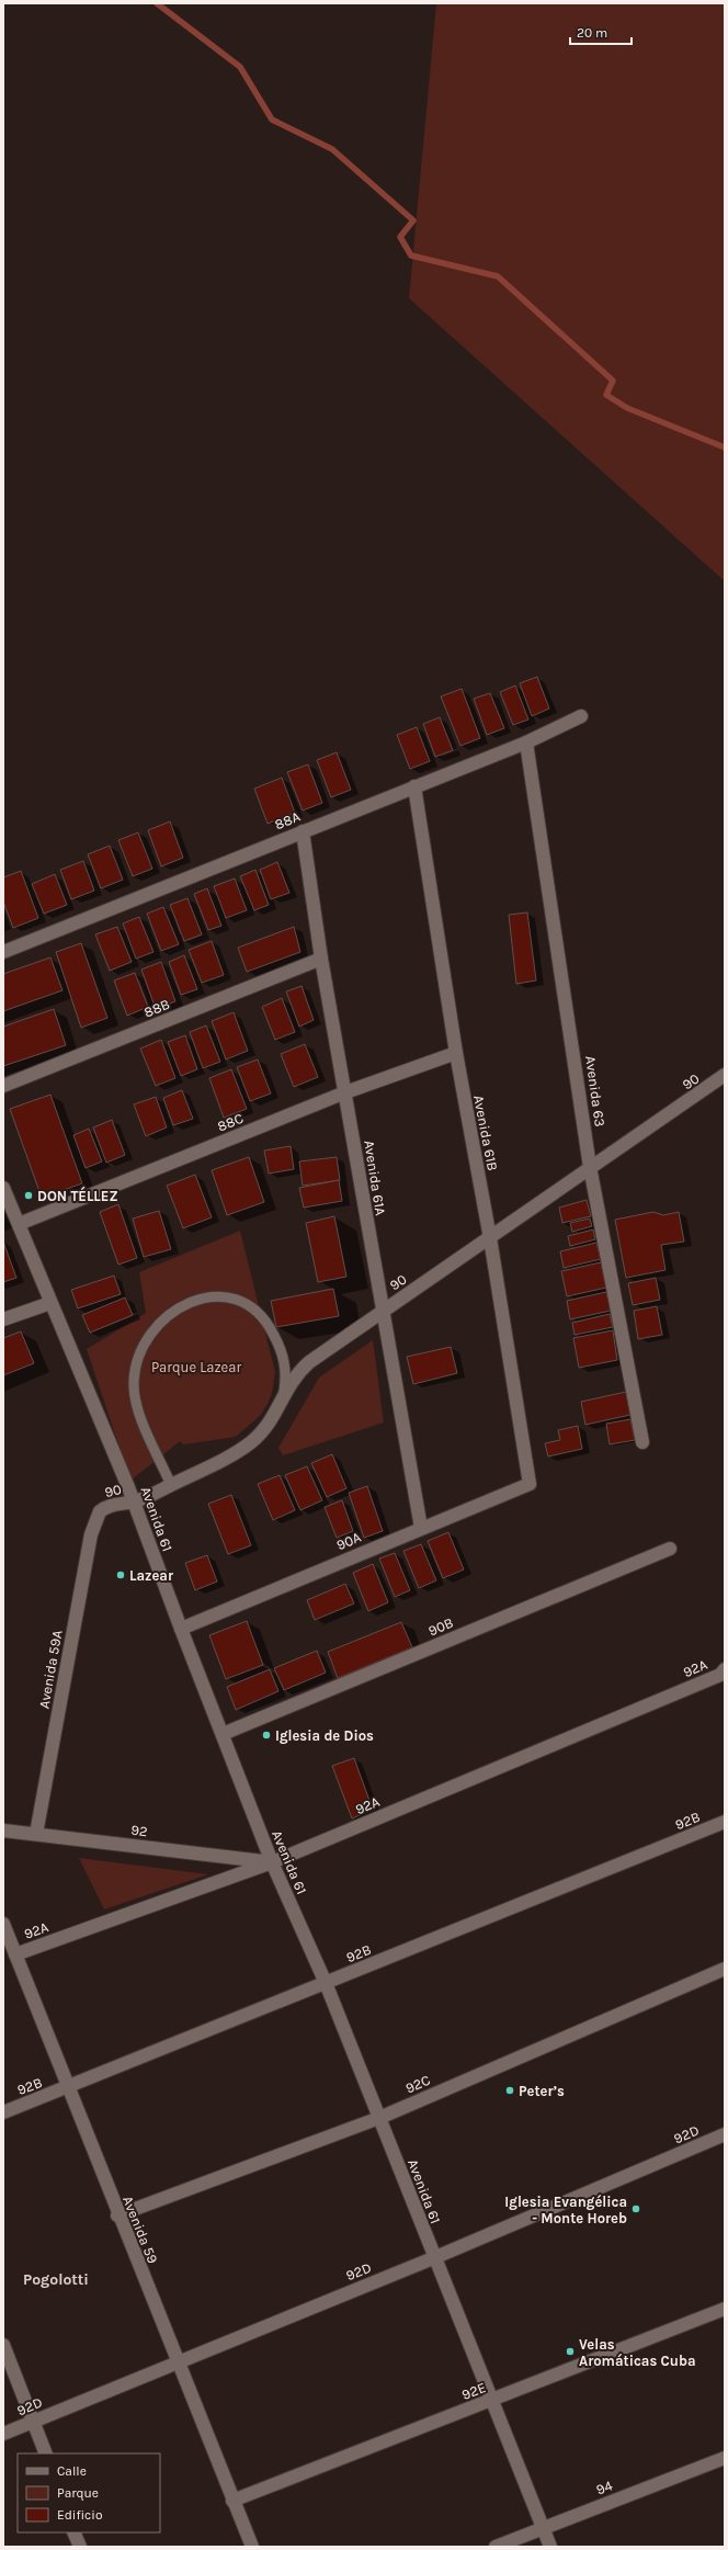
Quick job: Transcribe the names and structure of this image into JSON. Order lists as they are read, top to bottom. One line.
{"streets":{"street":["88A","88B","90","Avenida 63","88C","Avenida 61B","Avenida 61A","Avenida 61","90A","90B","92A","Avenida 59A","92B","92","92C","92D","Avenida 59","92E","94"]},"crossings":[["88A","Avenida 63"],["88A","Avenida 61B"],["88A","Avenida 61A"],["88B","Avenida 61A"],["90","Avenida 63"],["90","Avenida 61B"],["90","Avenida 61A"],["90","Avenida 61"],["90","Avenida 59A"],["88C","Avenida 61B"],["88C","Avenida 61A"],["88C","Avenida 61"],["Avenida 61B","90A"],["Avenida 61A","90A"],["Avenida 61","90A"],["Avenida 61","90B"],["Avenida 61","92A"],["Avenida 61","92B"],["Avenida 61","92"],["Avenida 61","92C"],["Avenida 61","92D"],["Avenida 61","92E"],["Avenida 61","94"],["92A","92"],["92A","Avenida 59"],["Avenida 59A","92"],["92B","Avenida 59"],["92C","Avenida 59"],["92D","Avenida 59"],["Avenida 59","92E"]],"districts":["Pogolotti"],"parks":["Parque Lazear"],"places":["DON TÉLLEZ","Lazear","Iglesia de Dios","Peter’s","Iglesia Evangélica - Monte Horeb","Velas Aromáticas Cuba"],"legend":["Calle","Parque","Edificio"],"scale_bar":"20 m"}
